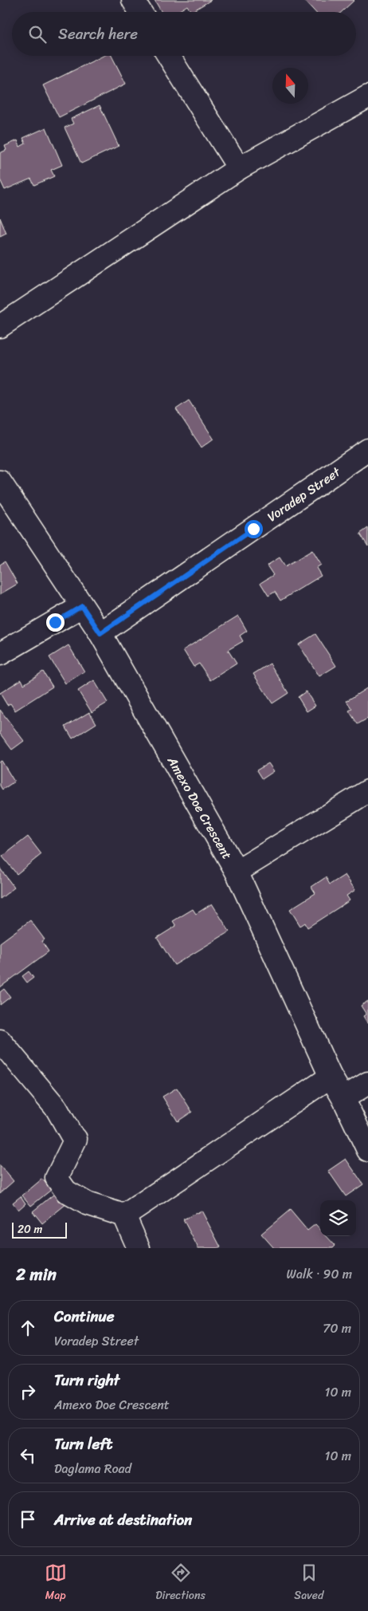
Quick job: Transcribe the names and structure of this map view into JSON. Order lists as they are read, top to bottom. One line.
{"streets":{"street":["Voradep Street","Amexo Doe Crescent"]},"crossings":[["Voradep Street","Amexo Doe Crescent"]],"scale_bar":"20 m","north":"top","page":{"search":"Search here","scale":"20 m","heading":["2 min","Walk · 90 m"],"list":[["Continue","Voradep Street","70 m"],["Turn right","Amexo Doe Crescent","10 m"],["Turn left","Daglama Road","10 m"],"Arrive at destination"],"nav":["Map","Directions","Saved"]}}
